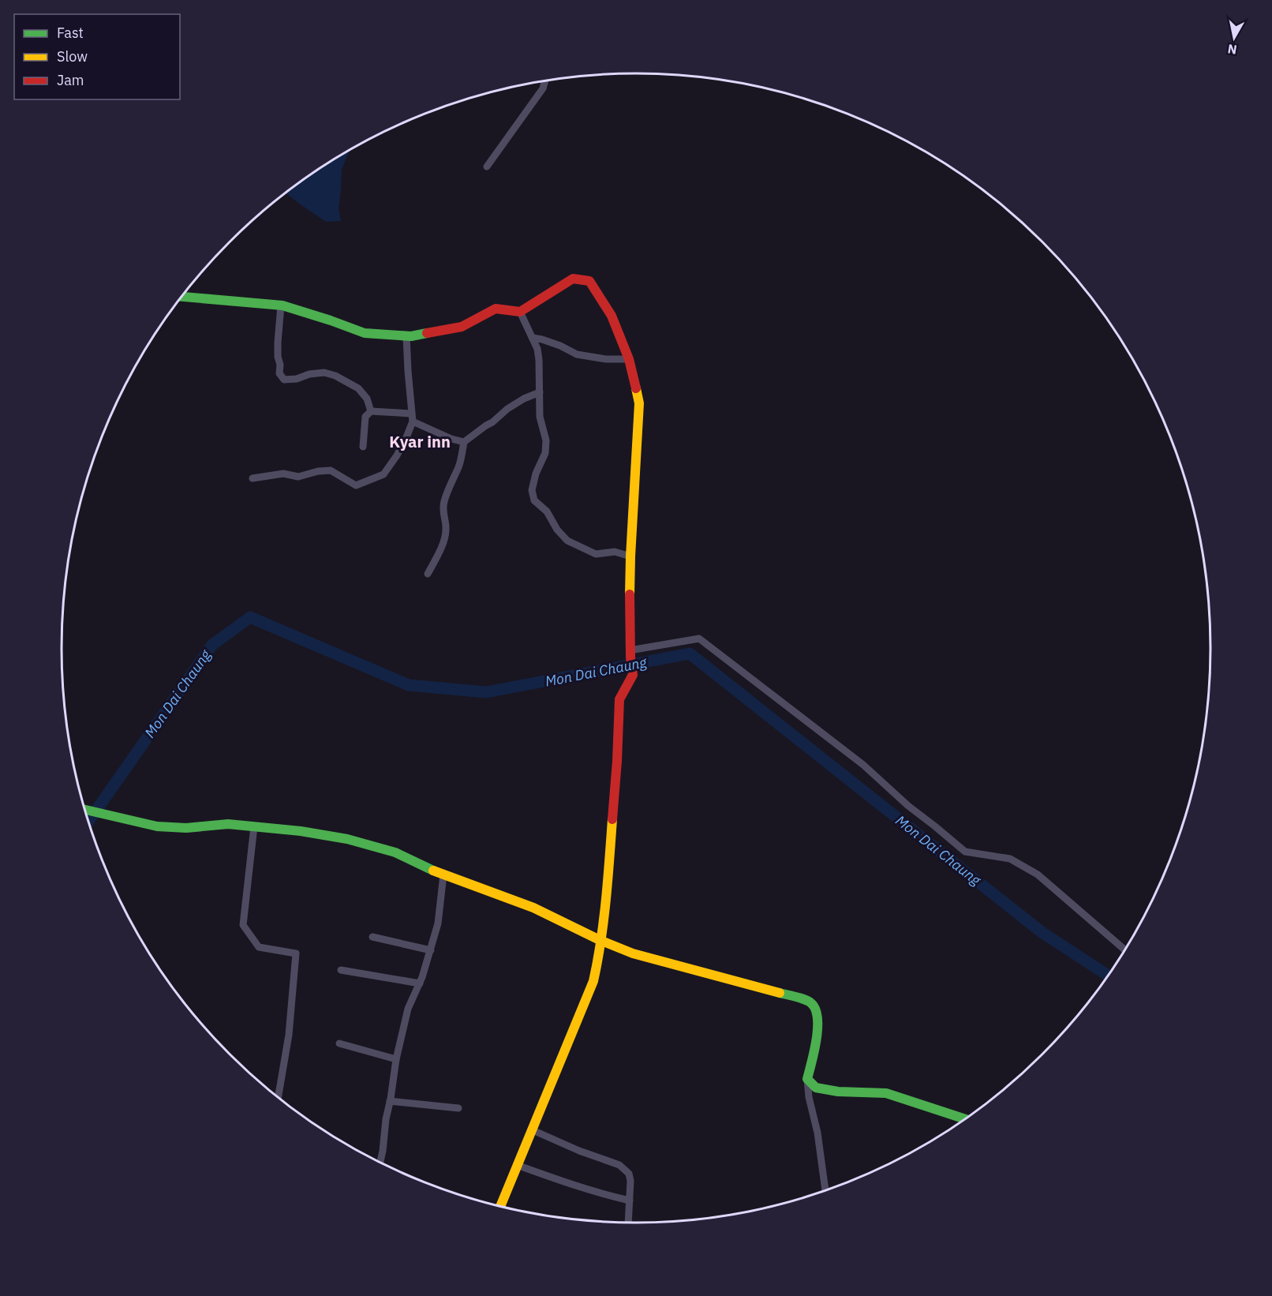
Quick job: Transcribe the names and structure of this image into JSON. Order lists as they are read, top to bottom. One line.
{"districts":["Kyar inn"],"water":["Mon Dai Chaung"],"legend":["Fast","Slow","Jam"],"north":"bottom"}
